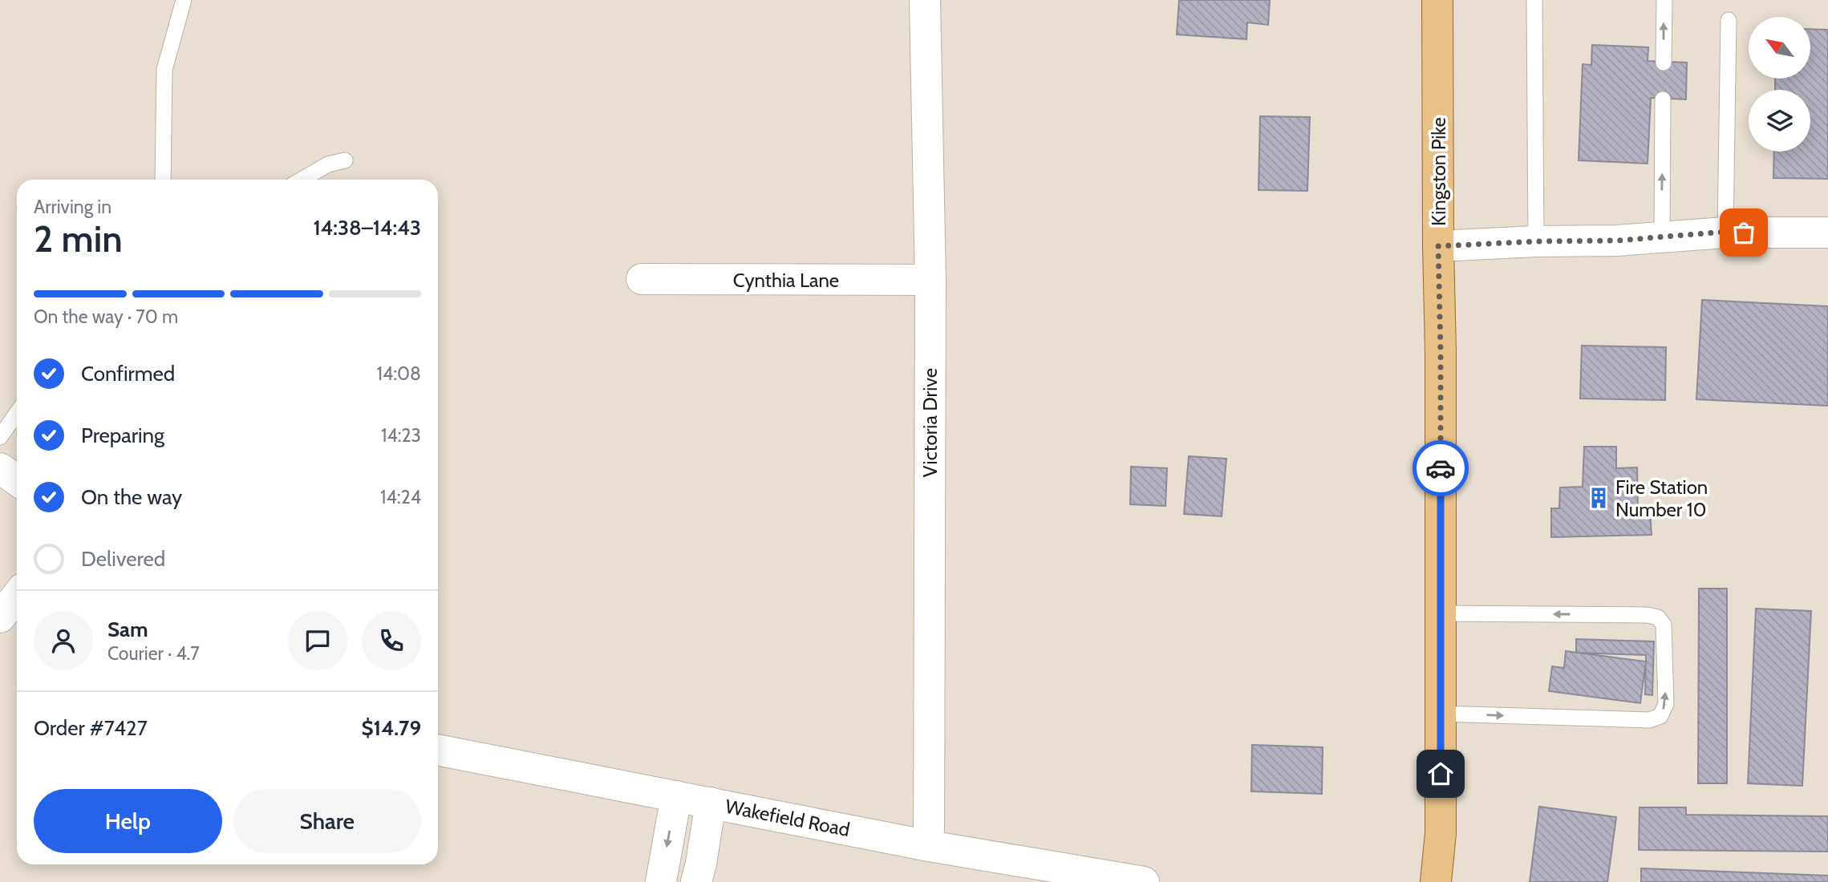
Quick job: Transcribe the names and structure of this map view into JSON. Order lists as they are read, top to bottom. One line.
{"streets":{"main road":["Kingston Pike"],"street":["Cynthia Lane","Victoria Drive","Wakefield Road"]},"crossings":[["Cynthia Lane","Victoria Drive"],["Victoria Drive","Wakefield Road"]],"places":{"building":["Fire Station Number 10"]},"north":"top left","page":{"heading":["2 min","Arriving in","14:38–14:43"],"panel":["Sam","Courier · 4.7","Order #7427","$14.79"],"bar":"On the way · 70 m","list":[["Confirmed","14:08"],["Preparing","14:23"],["On the way","14:24"],"Delivered"],"buttons":["Help","Share"]}}
